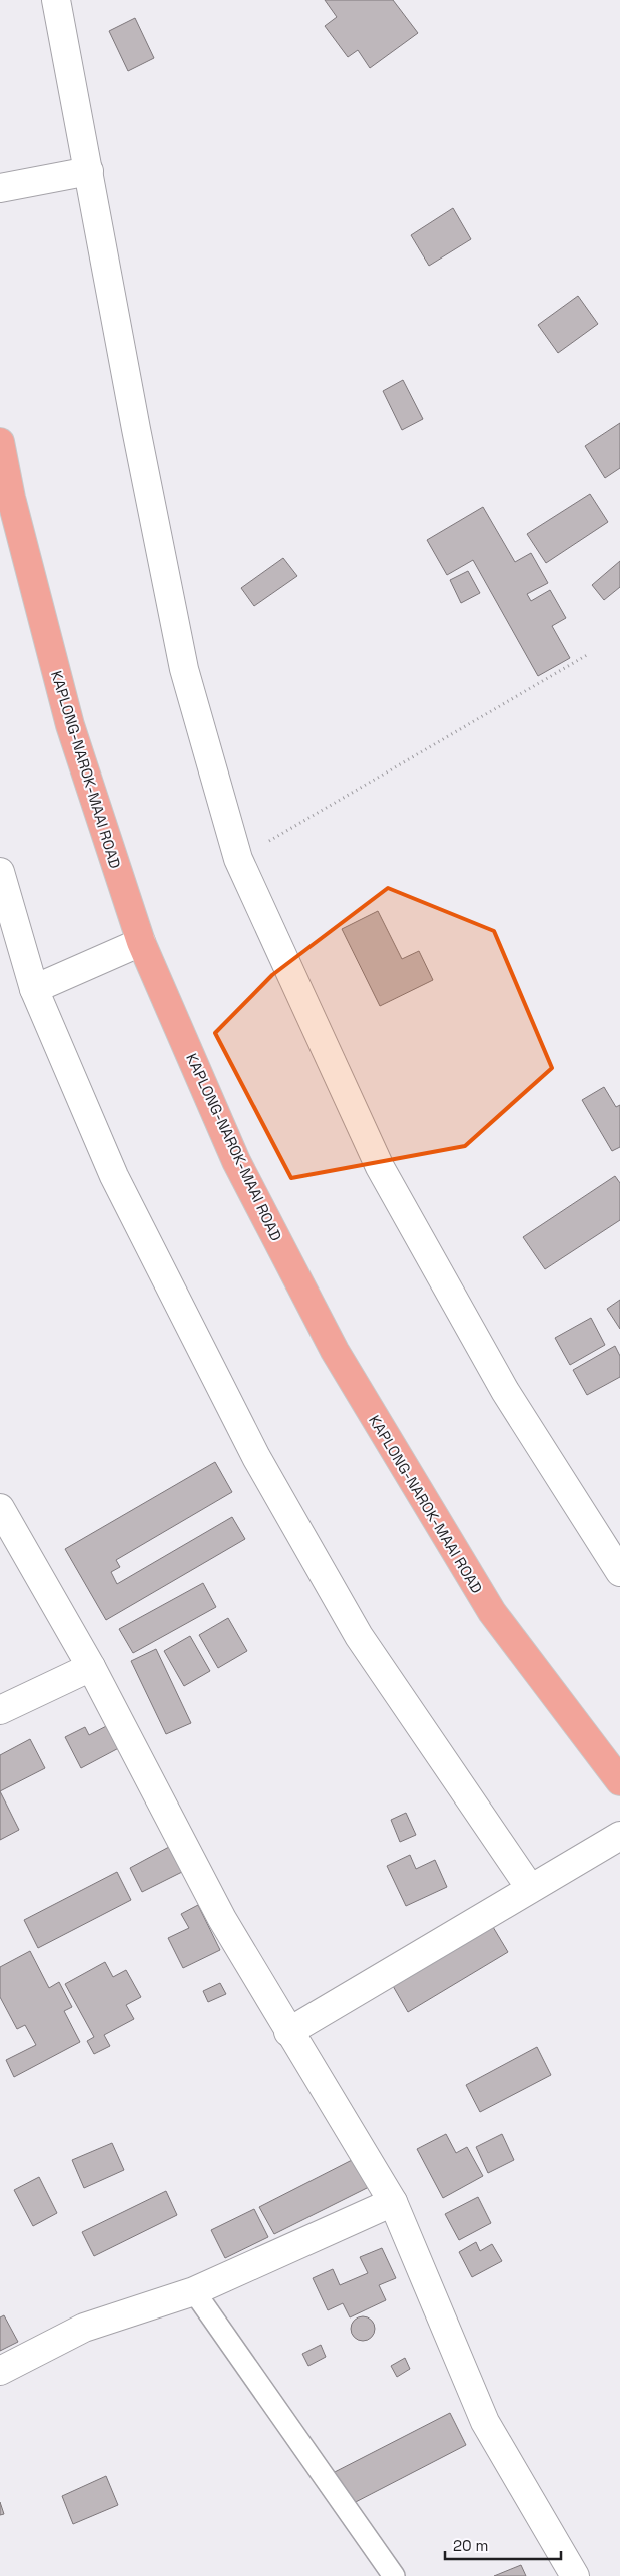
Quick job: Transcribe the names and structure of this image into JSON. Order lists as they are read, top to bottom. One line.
{"streets":{"highway":["KAPLONG-NAROK-MAAI ROAD"]},"scale_bar":"20 m"}
